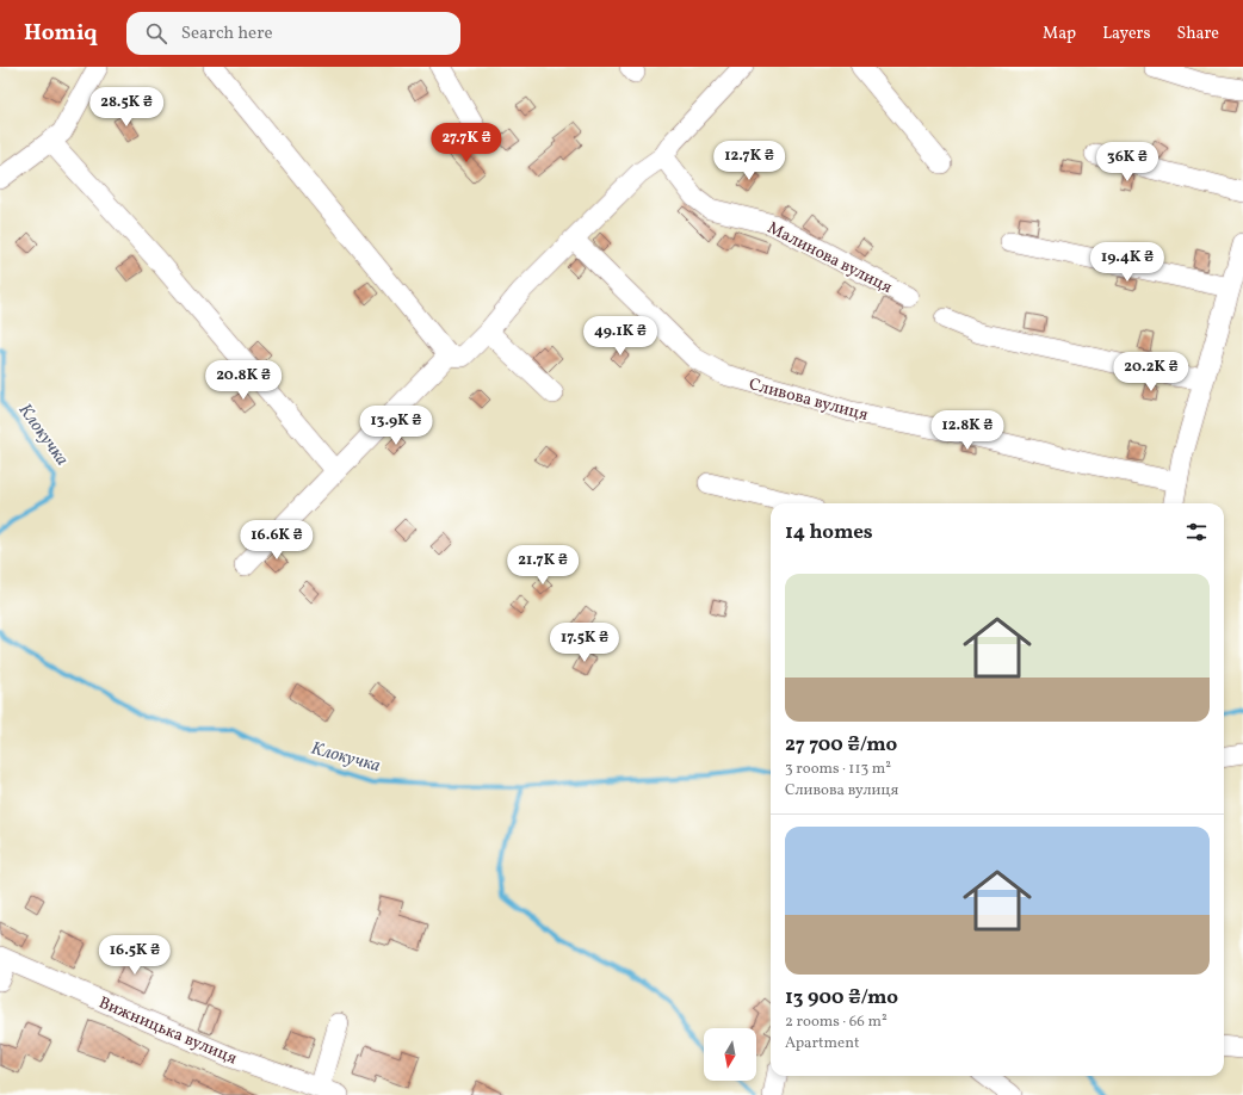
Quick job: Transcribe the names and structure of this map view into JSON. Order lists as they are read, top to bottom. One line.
{"streets":{"street":["Малинова вулиця","Сливова вулиця","Вижницька вулиця"]},"water":["Клокучка"],"north":"bottom","page":{"header":"Homiq","search":"Search here","nav":["Map","Layers","Share"],"price":["28.5K ₴","27.7K ₴","12.7K ₴","36K ₴","19.4K ₴","49.1K ₴","20.2K ₴","20.8K ₴","13.9K ₴","12.8K ₴","16.6K ₴","21.7K ₴","17.5K ₴","16.5K ₴"],"heading":"14 homes","list":[{"name":"27 700 ₴/mo","note":"3 rooms · 113 m² · Сливова вулиця"},{"name":"13 900 ₴/mo","note":"2 rooms · 66 m² · Apartment"}]}}
